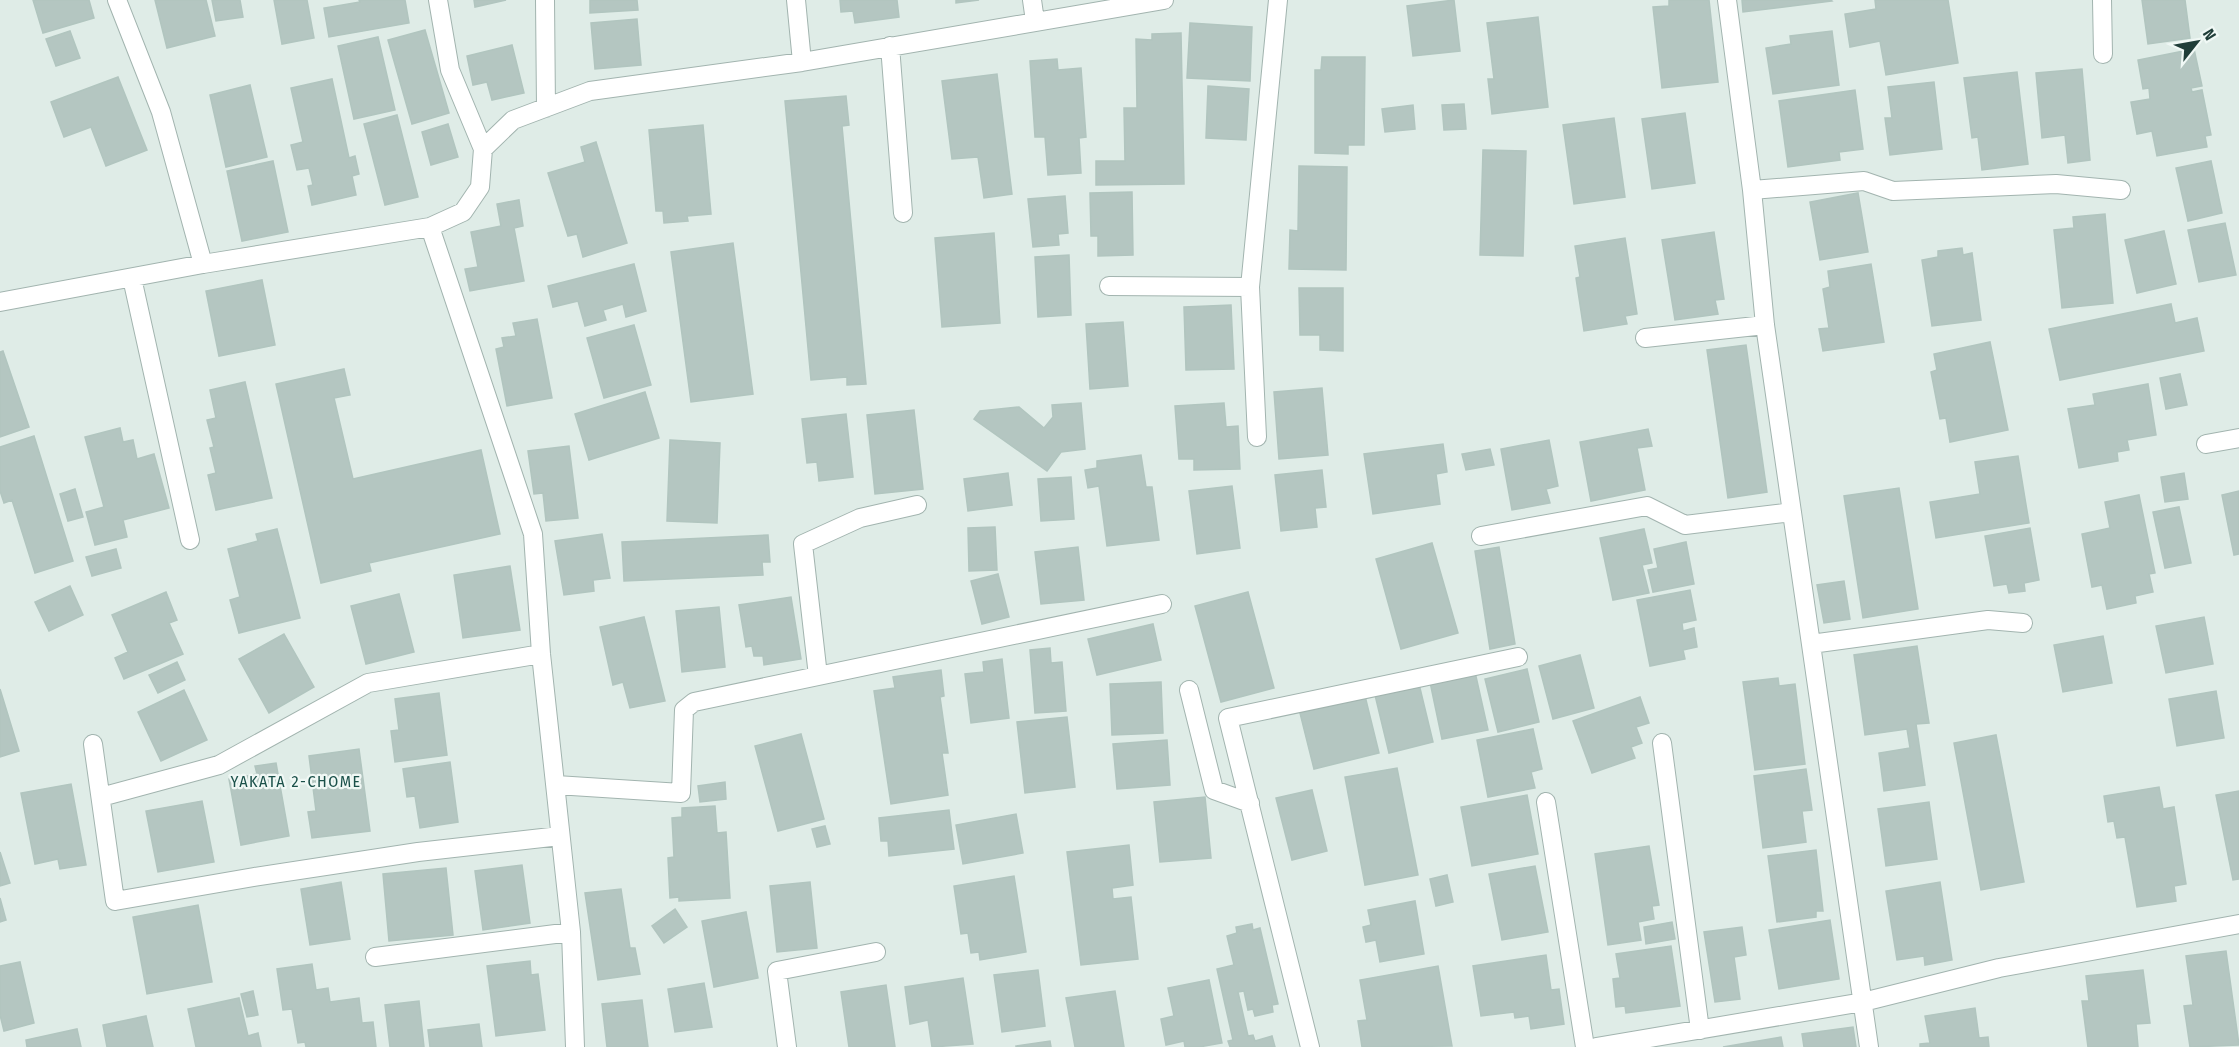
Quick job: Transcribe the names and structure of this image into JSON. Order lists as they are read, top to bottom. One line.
{"districts":["YAKATA 2-CHOME"],"north":"top right"}
